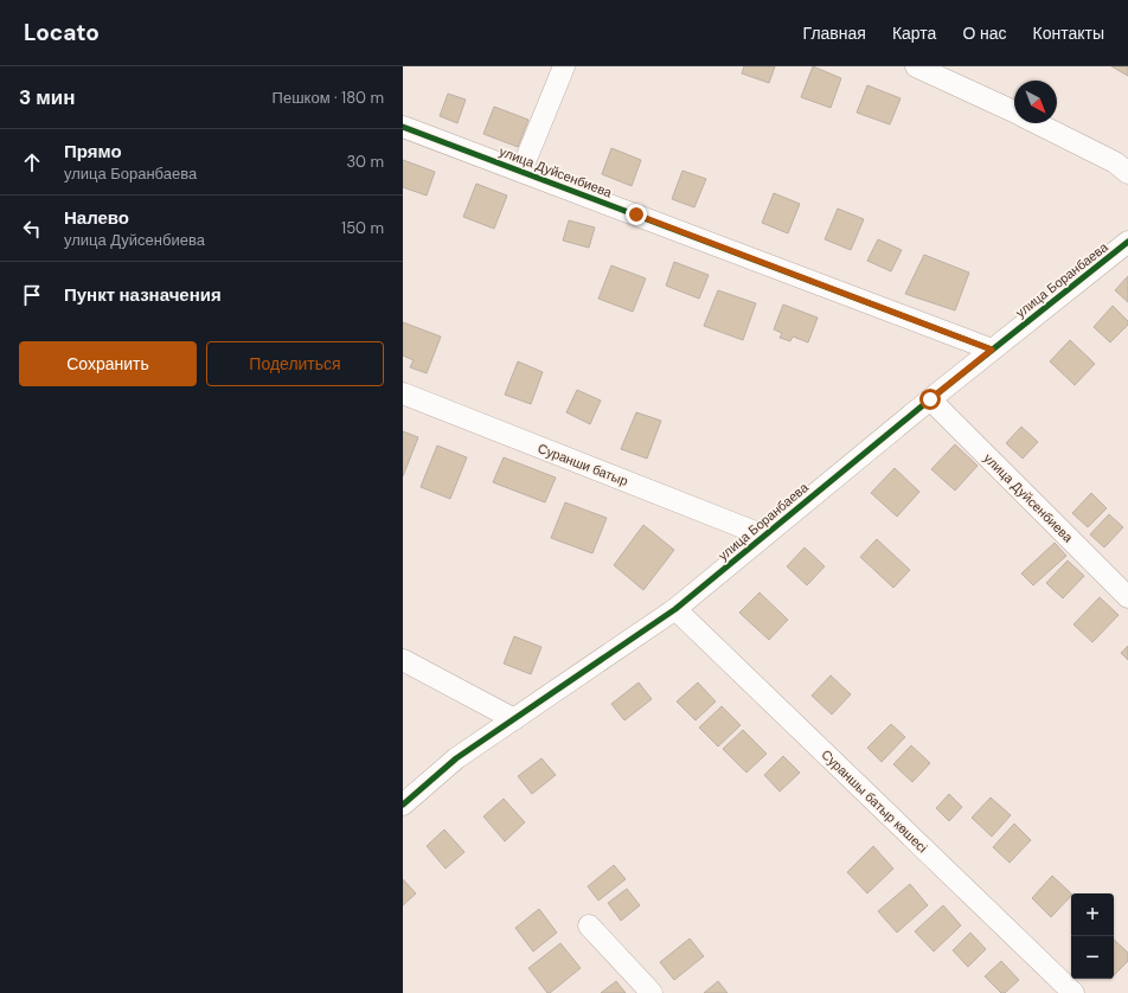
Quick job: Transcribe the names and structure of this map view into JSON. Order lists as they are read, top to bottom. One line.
{"streets":{"street":["улица Дуйсенбиева","улица Боранбаева","Суранши батыр","Сураншы батыр көшесі"]},"crossings":[["улица Дуйсенбиева","улица Боранбаева"],["улица Боранбаева","Суранши батыр"],["улица Боранбаева","Сураншы батыр көшесі"]],"north":"bottom right","page":{"header":"Locato","nav":["Главная","Карта","О нас","Контакты"],"heading":["3 мин","Пешком · 180 m"],"list":[["Прямо","улица Боранбаева","30 m"],["Налево","улица Дуйсенбиева","150 m"],"Пункт назначения"],"buttons":["Сохранить","Поделиться"],"map_buttons":["+","−"]}}
